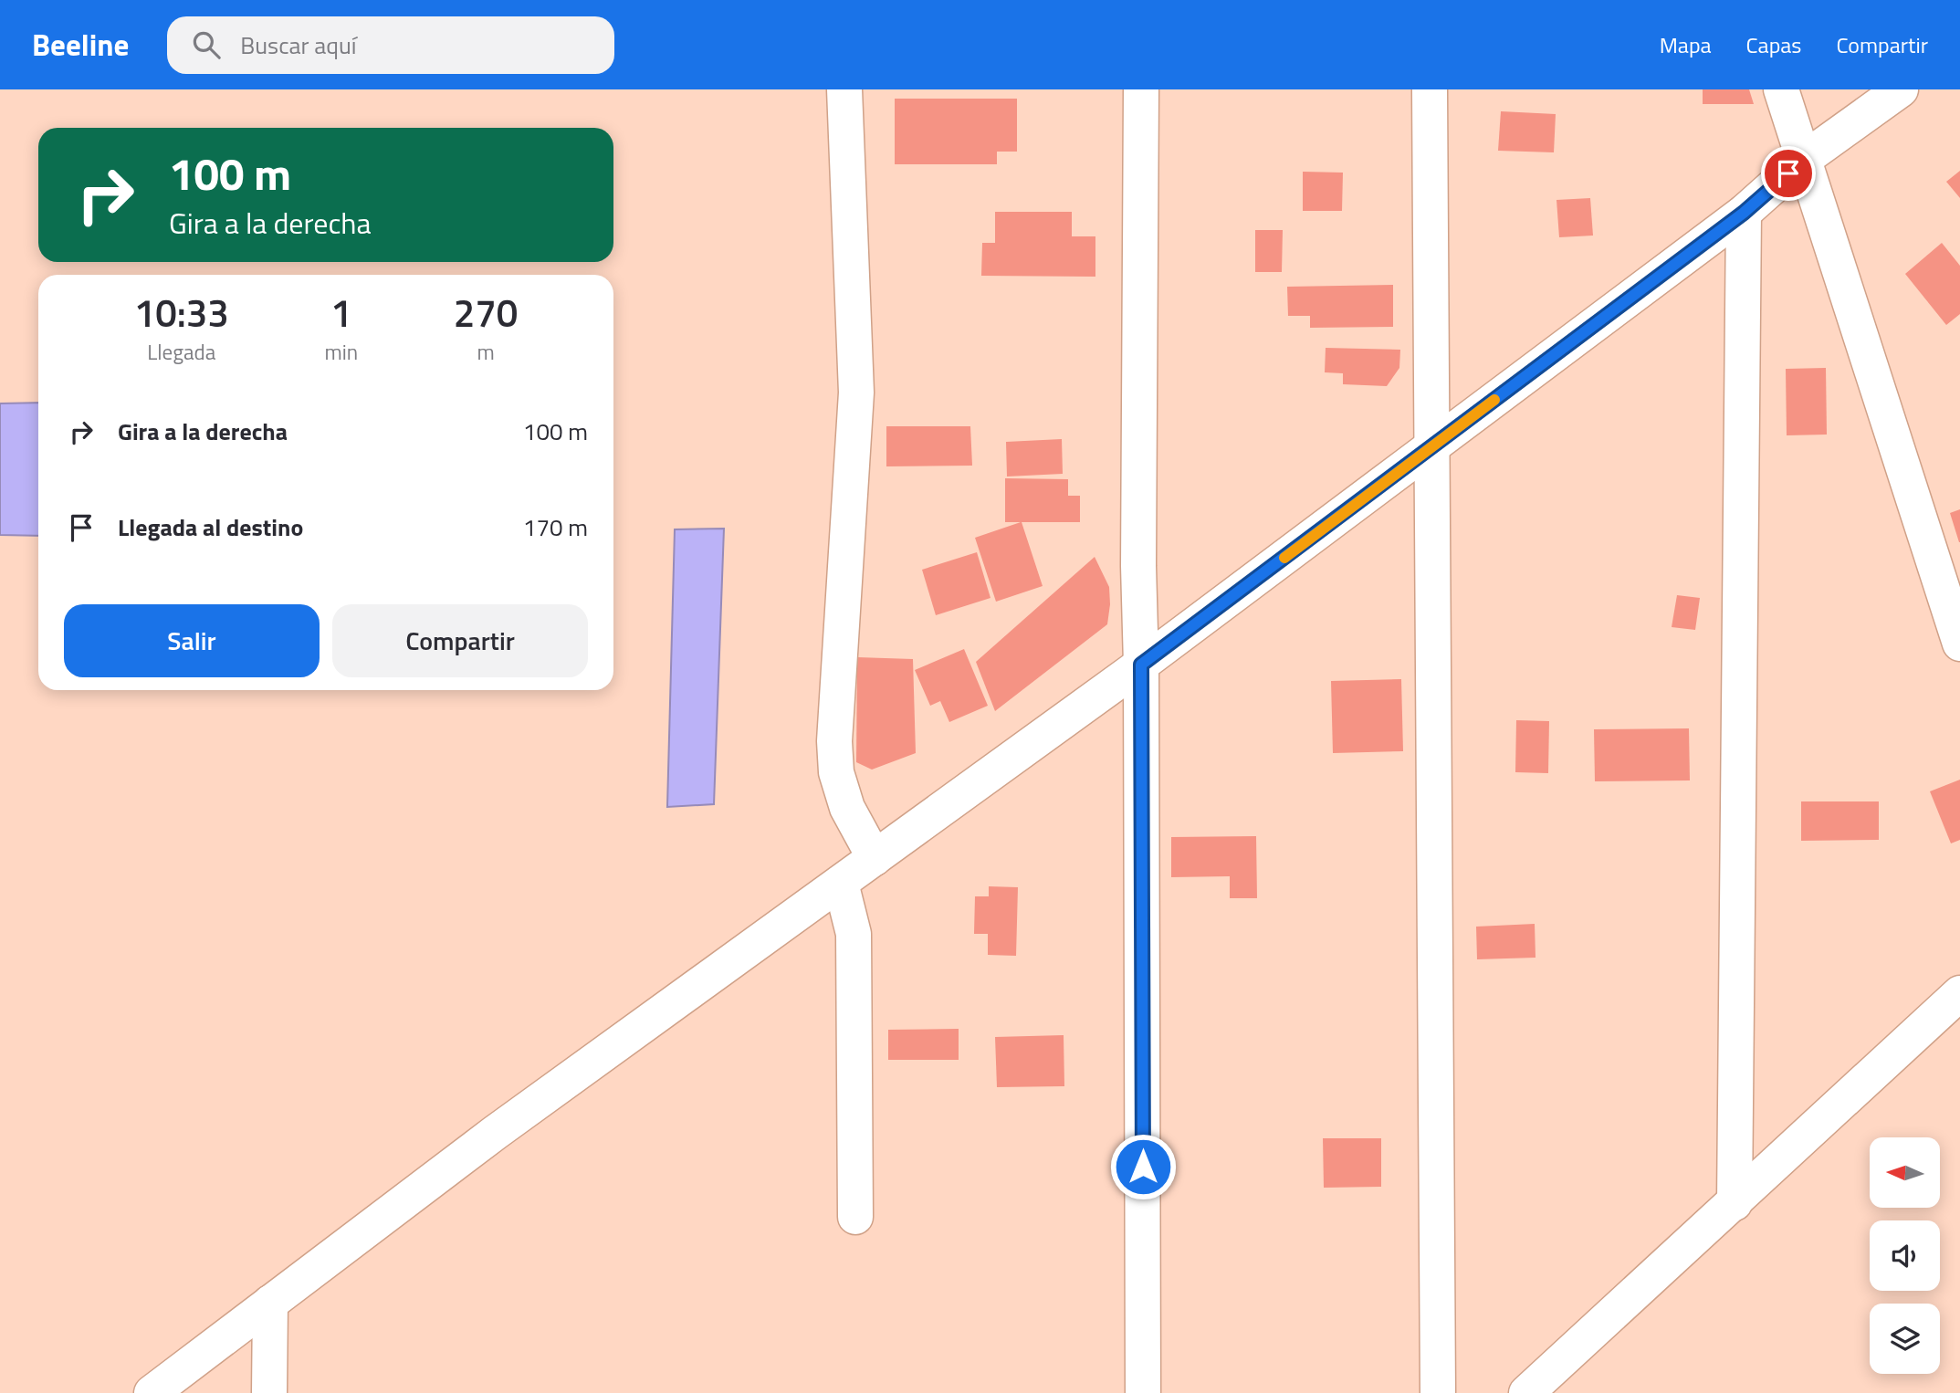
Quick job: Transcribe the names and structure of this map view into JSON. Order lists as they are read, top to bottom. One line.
{"north":"left","page":{"header":"Beeline","search":"Buscar aquí","nav":["Mapa","Capas","Compartir"],"turn":["100 m","Gira a la derecha"],"eta":["10:33","Llegada","1","min","270","m"],"list":[{"name":"Gira a la derecha","value":"100 m"},{"name":"Llegada al destino","value":"170 m"}],"buttons":["Salir","Compartir"]}}
